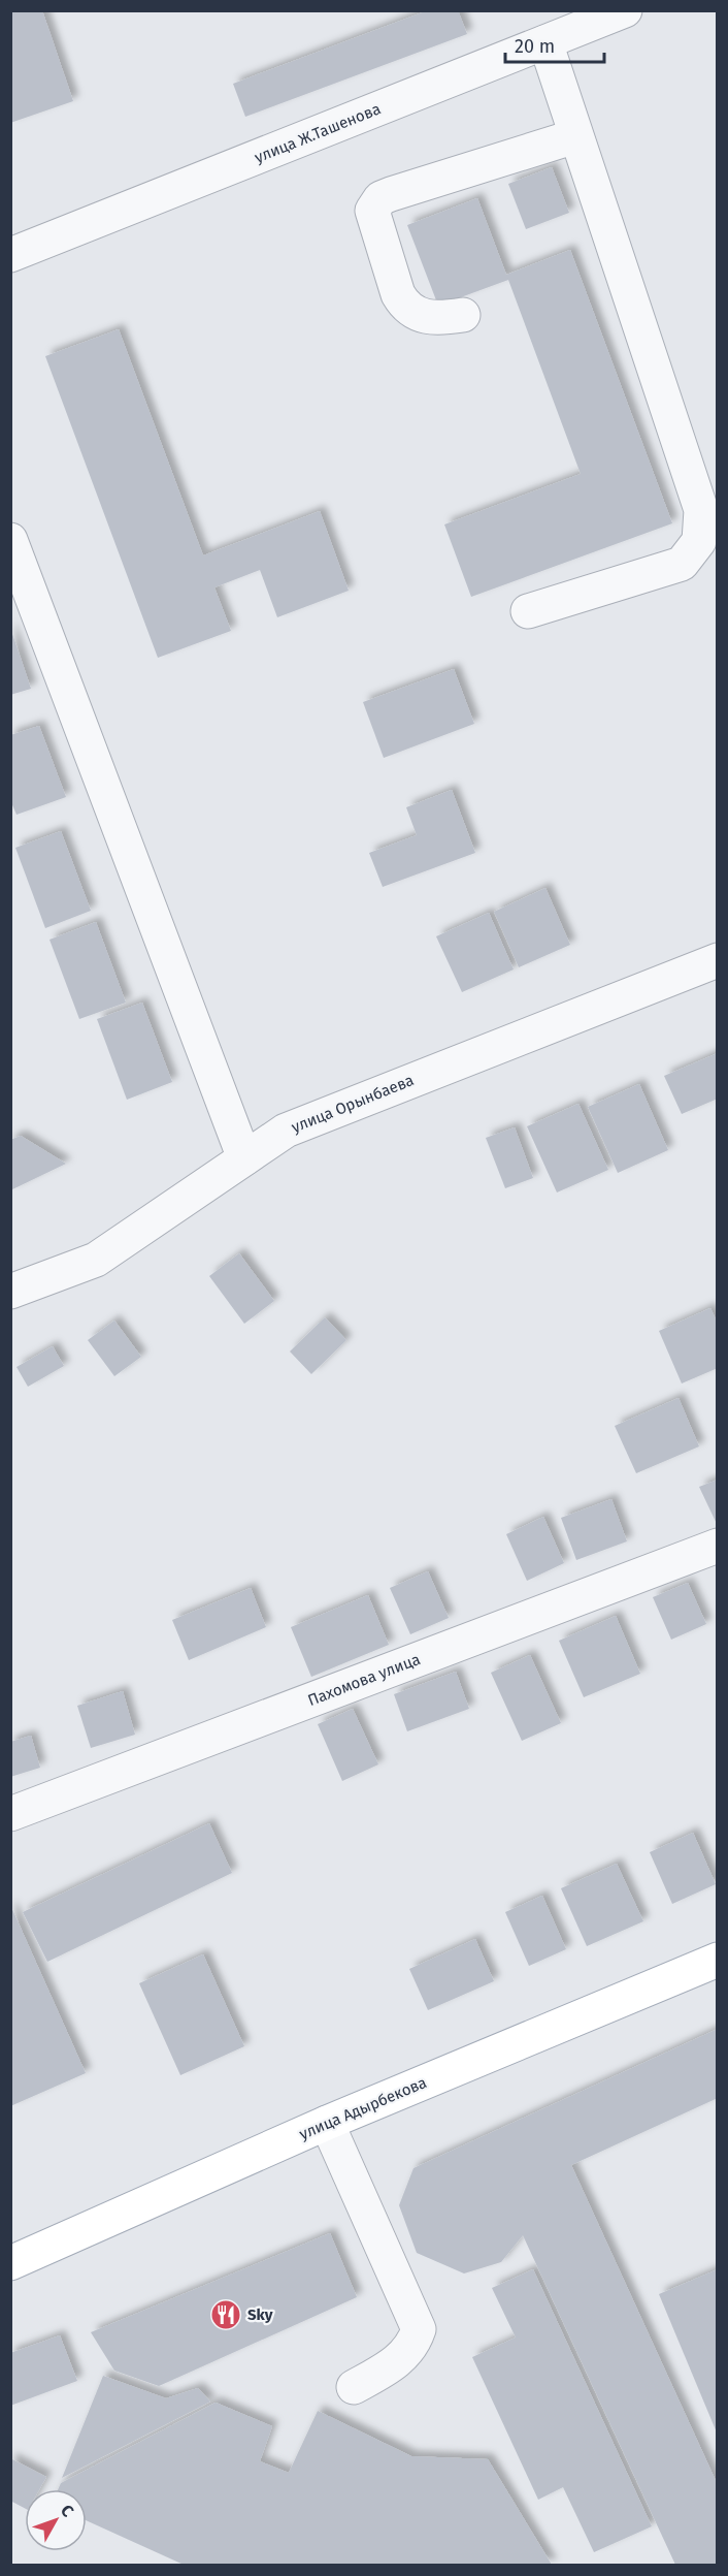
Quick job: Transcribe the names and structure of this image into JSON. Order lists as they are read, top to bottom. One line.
{"streets":{"main road":["улица Адырбекова"],"street":["улица Ж.Ташенова","улица Орынбаева","Пахомова улица"]},"places":{"restaurant":["Sky"]},"scale_bar":"20 m","north":"top right"}
